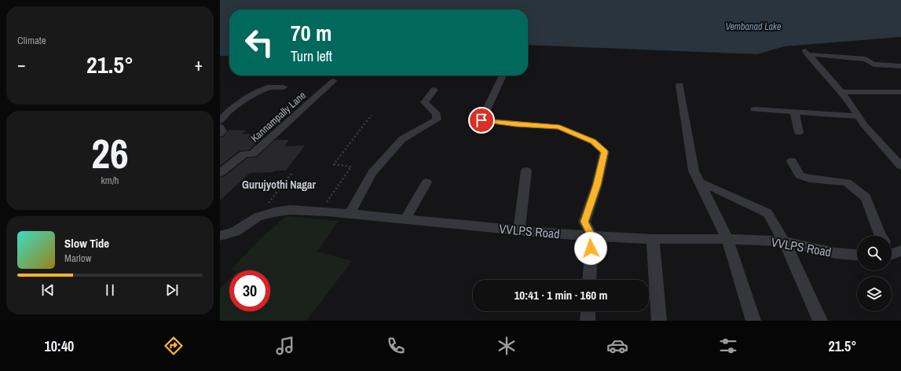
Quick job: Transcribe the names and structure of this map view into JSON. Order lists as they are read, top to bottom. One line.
{"streets":{"street":["Kannampally Lane","VVLPS Road"]},"districts":["Gurujyothi Nagar"],"water":["Vembanad Lake"],"page":{"tile":["Climate",["26","km/h"]],"turn":["70 m","Turn left"],"heat":["−","21.5°","+"],"song":["Slow Tide","Marlow"],"limit":"30","trip":"10:41 · 1 min · 160 m","tabs":["10:40","21.5°"]}}
